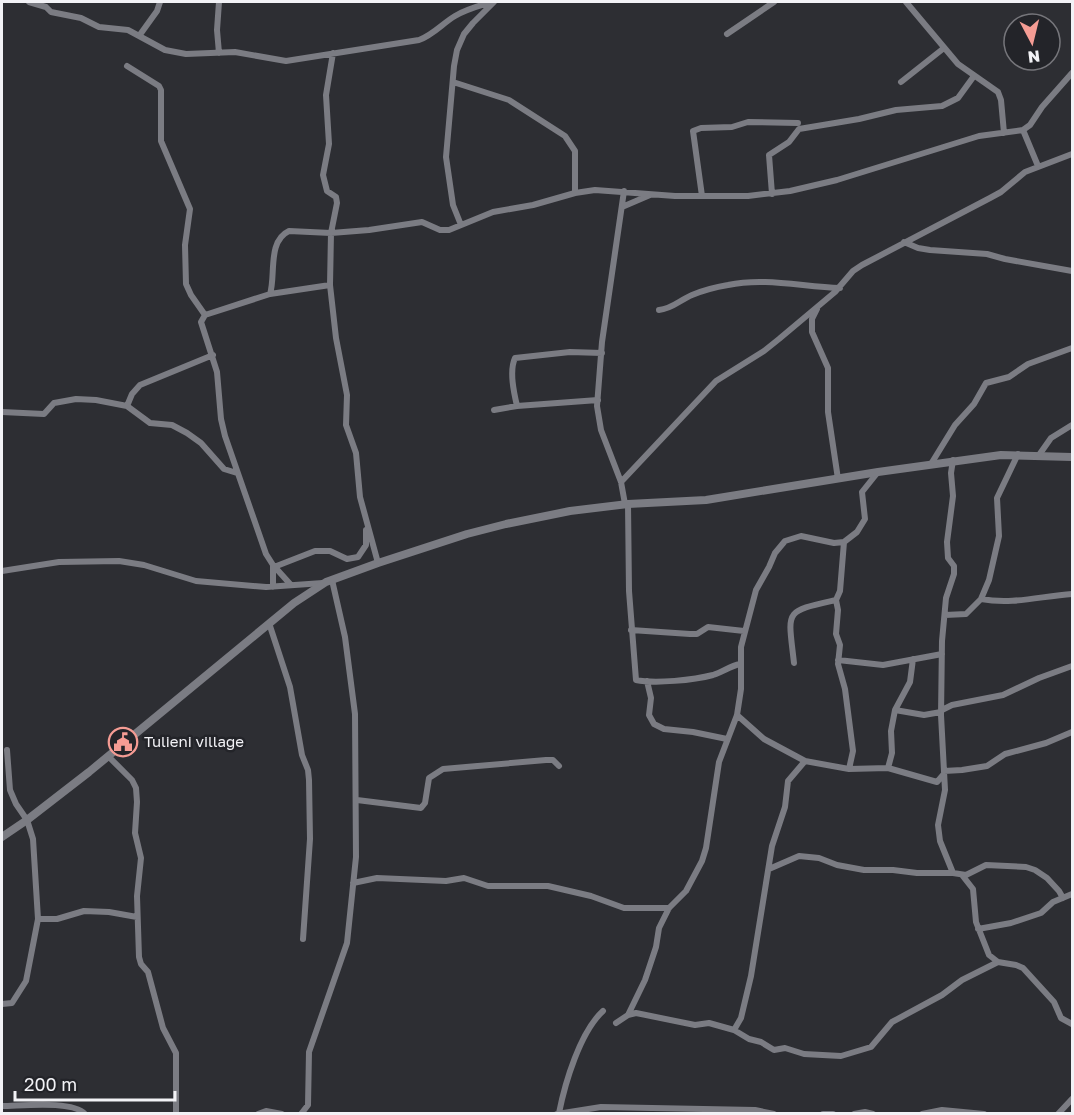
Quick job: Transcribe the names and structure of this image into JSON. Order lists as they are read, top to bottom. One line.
{"places":{"public building":["Tulieni village"]},"scale_bar":"200 m","north":"bottom"}
